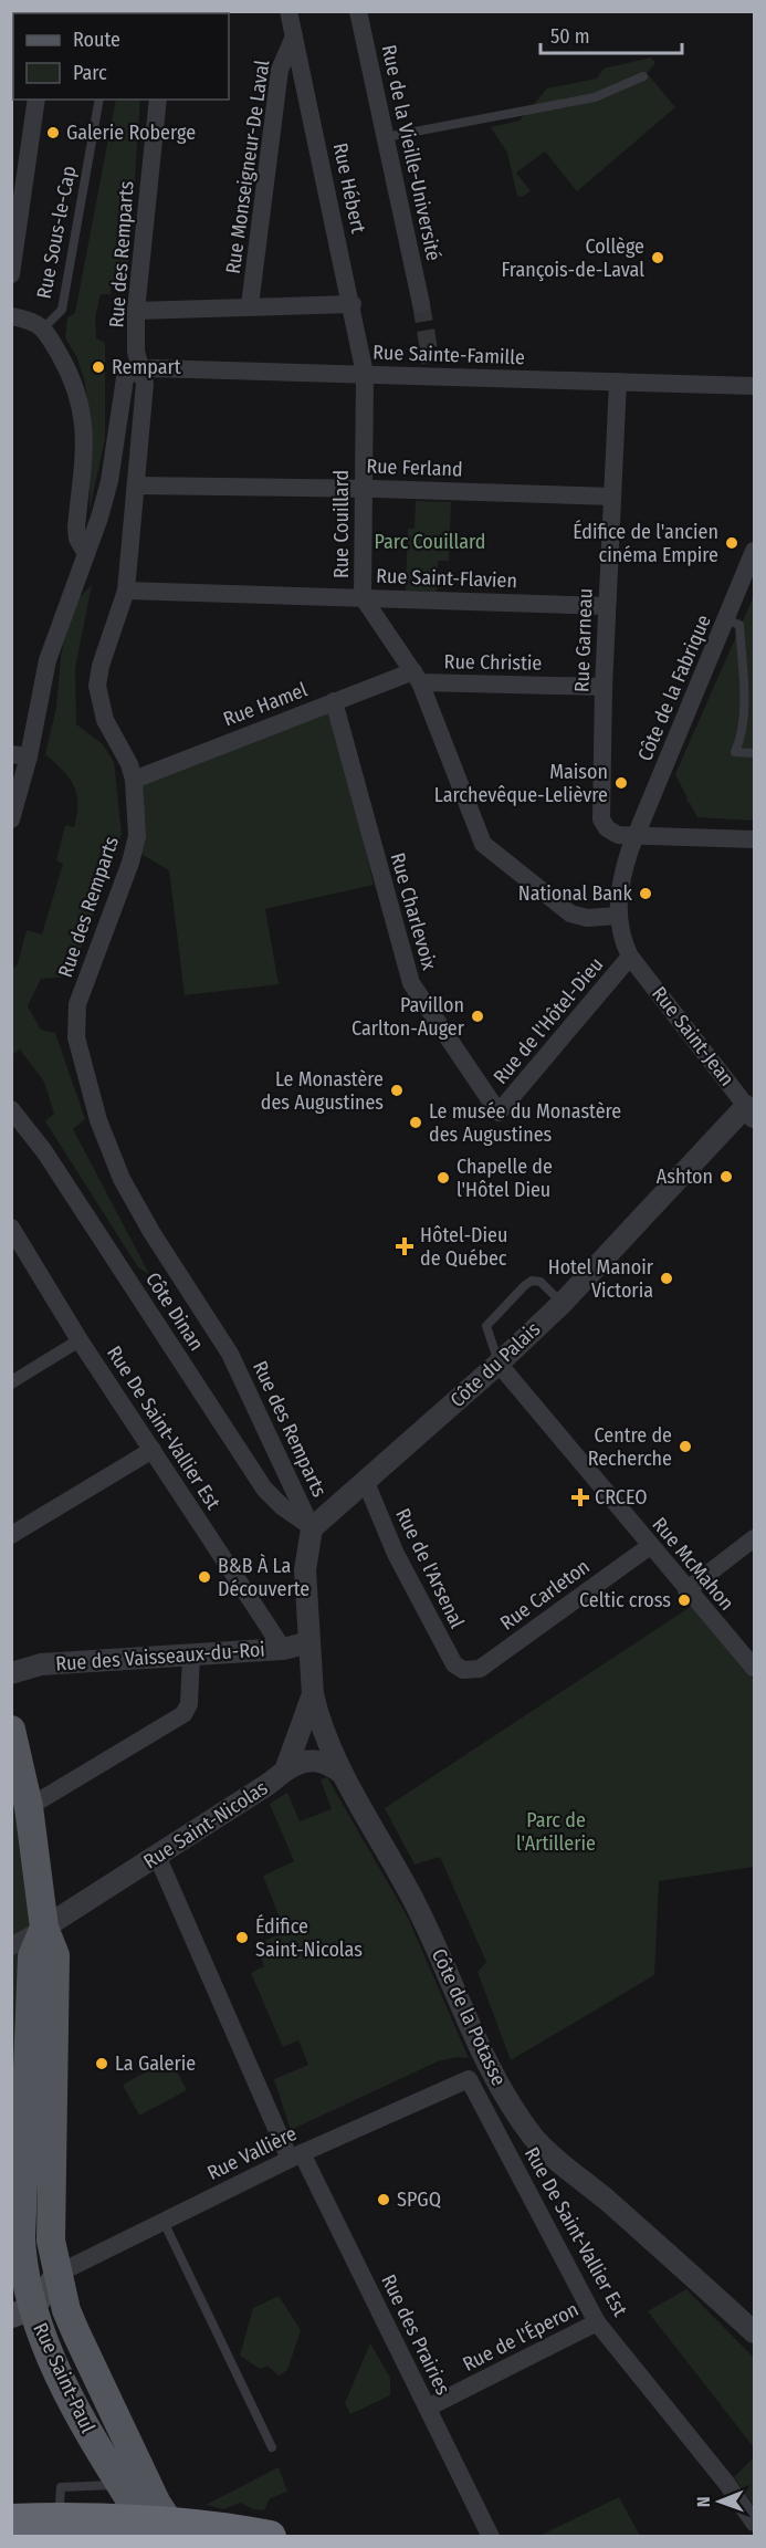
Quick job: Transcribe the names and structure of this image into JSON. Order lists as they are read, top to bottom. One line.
{"streets":{"main road":["Rue Saint-Paul"],"street":["Rue de la Vieille-Université","Rue Monseigneur-De Laval","Rue Hébert","Rue des Remparts","Rue Sainte-Famille","Rue Ferland","Rue Couillard","Rue Saint-Flavien","Rue Garneau","Rue Christie","Côte de la Fabrique","Rue Hamel","Rue Charlevoix","Rue de l'Hôtel-Dieu","Rue Saint-Jean","Côte Dinan","Côte du Palais","Rue De Saint-Vallier Est","Rue McMahon","Rue de l'Arsenal","Rue Carleton","Rue des Vaisseaux-du-Roi","Rue Saint-Nicolas","Côte de la Potasse","Rue Vallière","Rue des Prairies","Rue de l'Éperon"],"lane":["Rue Sous-le-Cap"]},"crossings":[["Rue Monseigneur-De Laval","Rue Hébert"],["Rue Hébert","Rue Sainte-Famille"],["Rue Hébert","Rue Couillard"],["Rue des Remparts","Rue Sainte-Famille"],["Rue des Remparts","Rue Ferland"],["Rue des Remparts","Rue Saint-Flavien"],["Rue des Remparts","Rue Hamel"],["Rue des Remparts","Côte Dinan"],["Rue des Remparts","Côte du Palais"],["Rue Sainte-Famille","Rue Couillard"],["Rue Sainte-Famille","Rue Garneau"],["Rue Ferland","Rue Couillard"],["Rue Ferland","Rue Garneau"],["Rue Couillard","Rue Saint-Flavien"],["Rue Couillard","Rue Christie"],["Rue Couillard","Côte de la Fabrique"],["Rue Couillard","Rue Hamel"],["Rue Saint-Flavien","Rue Garneau"],["Rue Garneau","Rue Christie"],["Rue Garneau","Côte de la Fabrique"],["Rue Christie","Rue Hamel"],["Côte de la Fabrique","Rue de l'Hôtel-Dieu"],["Côte de la Fabrique","Rue Saint-Jean"],["Rue Hamel","Rue Charlevoix"],["Rue Charlevoix","Rue de l'Hôtel-Dieu"],["Rue de l'Hôtel-Dieu","Rue Saint-Jean"],["Rue Saint-Jean","Côte du Palais"],["Côte Dinan","Côte du Palais"],["Côte du Palais","Rue McMahon"],["Côte du Palais","Rue de l'Arsenal"],["Rue De Saint-Vallier Est","Rue des Vaisseaux-du-Roi"],["Rue De Saint-Vallier Est","Rue Vallière"],["Rue De Saint-Vallier Est","Rue de l'Éperon"],["Rue McMahon","Rue Carleton"],["Rue de l'Arsenal","Rue Carleton"],["Rue des Vaisseaux-du-Roi","Rue Saint-Nicolas"],["Rue Saint-Nicolas","Côte de la Potasse"],["Rue Saint-Nicolas","Rue des Prairies"],["Rue Saint-Nicolas","Rue Saint-Paul"],["Rue Vallière","Rue des Prairies"],["Rue Vallière","Rue Saint-Paul"],["Rue des Prairies","Rue de l'Éperon"]],"parks":["Parc Couillard","Parc de l'Artillerie"],"places":{"other":["Galerie Roberge","Collège François-de-Laval","Rempart","Édifice de l'ancien cinéma Empire","Maison Larchevêque-Lelièvre","National Bank","Pavillon Carlton-Auger","Le Monastère des Augustines","Le musée du Monastère des Augustines","Ashton","Chapelle de l'Hôtel Dieu","Hotel Manoir Victoria","Centre de Recherche","B&B À La Découverte","Celtic cross","Édifice Saint-Nicolas","La Galerie","SPGQ"],"health":["Hôtel-Dieu de Québec","CRCEO"]},"legend":["Route","Parc"],"scale_bar":"50 m","north":"left"}
